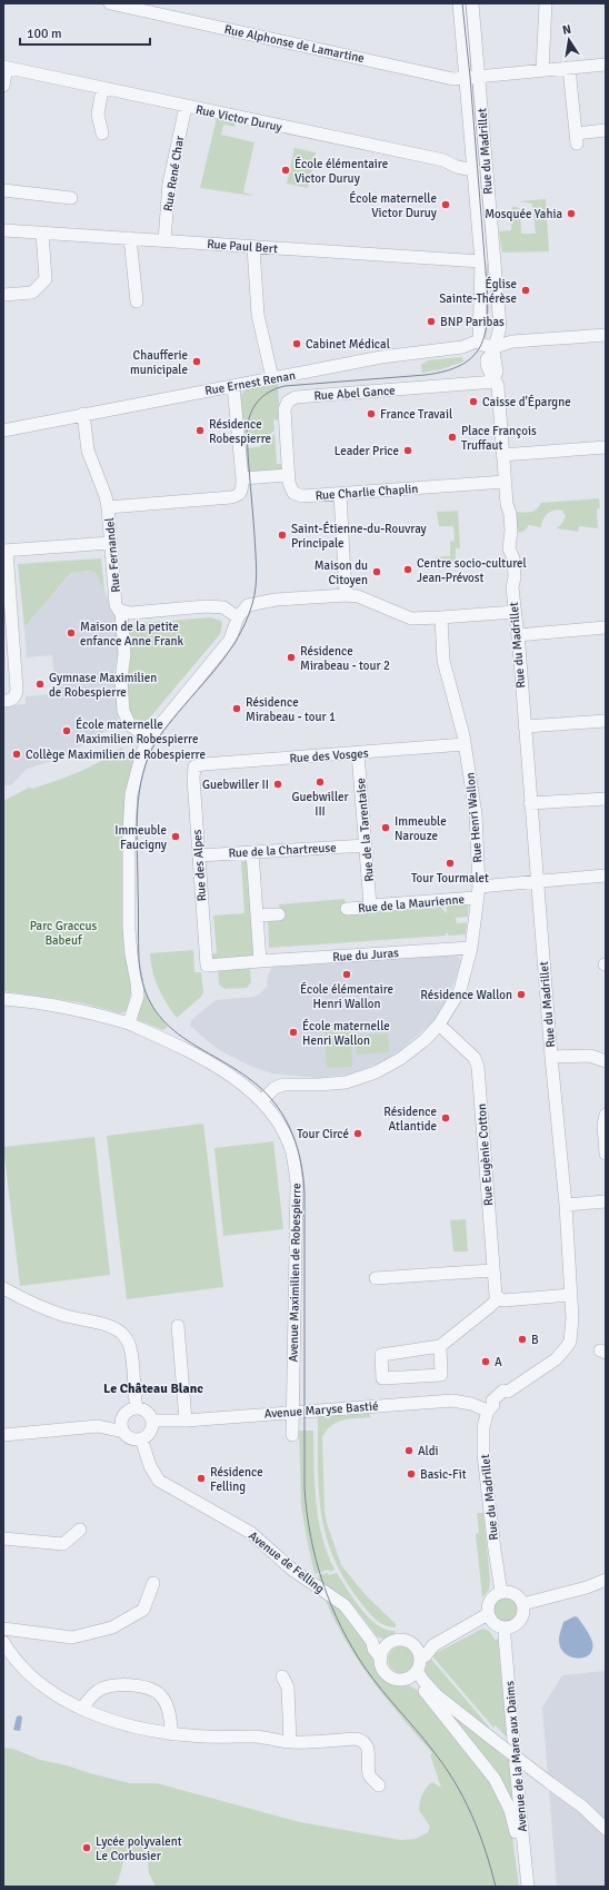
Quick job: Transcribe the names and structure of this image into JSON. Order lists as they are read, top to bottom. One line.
{"streets":{"street":["Rue Alphonse de Lamartine","Rue Victor Duruy","Rue du Madrillet","Rue René Char","Rue Paul Bert","Rue Ernest Renan","Rue Abel Gance","Rue Charlie Chaplin","Rue Fernandel","Rue des Vosges","Rue Henri Wallon","Rue de la Tarentaise","Rue de la Chartreuse","Rue des Alpes","Rue de la Maurienne","Rue du Juras","Rue Eugènie Cotton","Avenue Maximilien de Robespierre","Avenue Maryse Bastié","Avenue de Felling","Avenue de la Mare aux Daims"]},"crossings":[["Rue Alphonse de Lamartine","Rue du Madrillet"],["Rue Victor Duruy","Rue du Madrillet"],["Rue Victor Duruy","Rue René Char"],["Rue du Madrillet","Rue Paul Bert"],["Rue du Madrillet","Rue Ernest Renan"],["Rue du Madrillet","Rue Abel Gance"],["Rue du Madrillet","Rue Charlie Chaplin"],["Rue du Madrillet","Rue de la Maurienne"],["Rue du Madrillet","Avenue Maryse Bastié"],["Rue du Madrillet","Avenue de la Mare aux Daims"],["Rue René Char","Rue Paul Bert"],["Rue Ernest Renan","Rue Fernandel"],["Rue Abel Gance","Rue Charlie Chaplin"],["Rue des Vosges","Rue Henri Wallon"],["Rue des Vosges","Rue de la Tarentaise"],["Rue des Vosges","Rue des Alpes"],["Rue Henri Wallon","Rue de la Maurienne"],["Rue Henri Wallon","Rue du Juras"],["Rue Henri Wallon","Rue Eugènie Cotton"],["Rue Henri Wallon","Avenue Maximilien de Robespierre"],["Rue de la Tarentaise","Rue de la Chartreuse"],["Rue de la Tarentaise","Rue de la Maurienne"],["Rue de la Chartreuse","Rue des Alpes"],["Rue des Alpes","Rue du Juras"],["Avenue Maximilien de Robespierre","Avenue Maryse Bastié"],["Avenue Maryse Bastié","Avenue de Felling"]],"districts":["Le Château Blanc"],"parks":["Parc Graccus Babeuf"],"places":["École élémentaire Victor Duruy","École maternelle Victor Duruy","Mosquée Yahia","Église Sainte-Thérèse","BNP Paribas","Cabinet Médical","Chaufferie municipale","Caisse d'Épargne","France Travail","Résidence Robespierre","Place François Truffaut","Leader Price","Saint-Étienne-du-Rouvray Principale","Centre socio-culturel Jean-Prévost","Maison du Citoyen","Maison de la petite enfance Anne Frank","Résidence Mirabeau - tour 2","Gymnase Maximilien de Robespierre","Résidence Mirabeau - tour 1","École maternelle Maximilien Robespierre","Collège Maximilien de Robespierre","Guebwiller III","Guebwiller II","Immeuble Narouze","Immeuble Faucigny","Tour Tourmalet","École élémentaire Henri Wallon","Résidence Wallon","École maternelle Henri Wallon","Résidence Atlantide","Tour Circé","B","A","Aldi","Basic-Fit","Résidence Felling","Lycée polyvalent Le Corbusier"],"scale_bar":"100 m","north":"top"}
